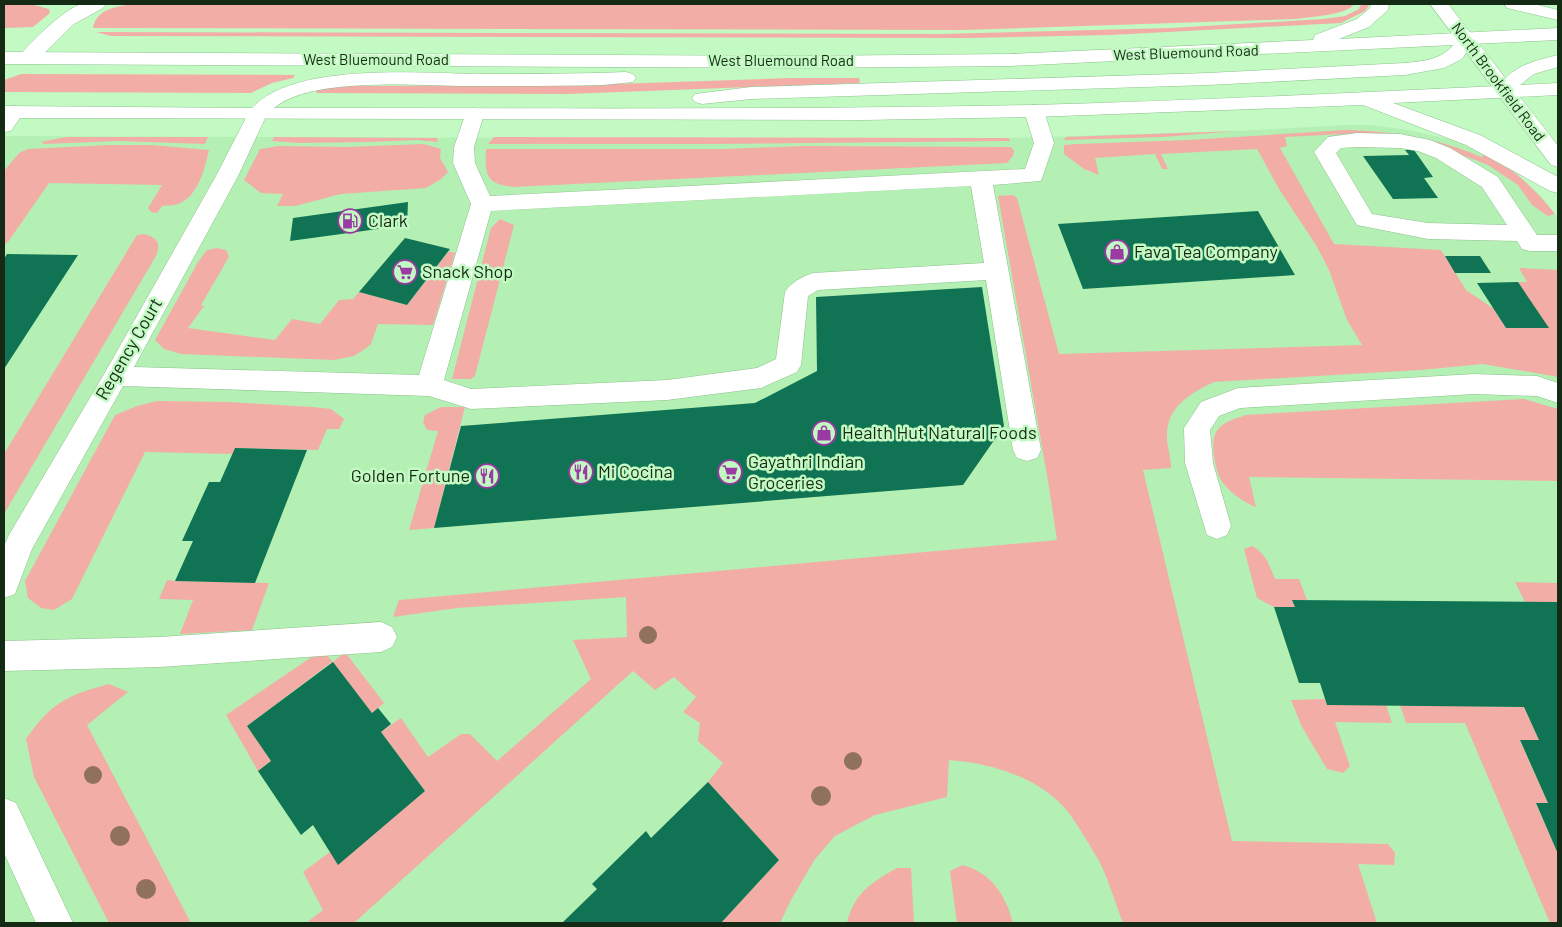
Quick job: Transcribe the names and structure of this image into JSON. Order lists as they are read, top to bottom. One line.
{"streets":{"main road":["West Bluemound Road","North Brookfield Road","Regency Court"]},"crossings":[["West Bluemound Road","North Brookfield Road"]],"places":{"fuel station":["Clark"],"shop":["Fava Tea Company","Health Hut Natural Foods"],"supermarket":["Snack Shop","Gayathri Indian Groceries"],"restaurant":["Mi Cocina","Golden Fortune"]}}
